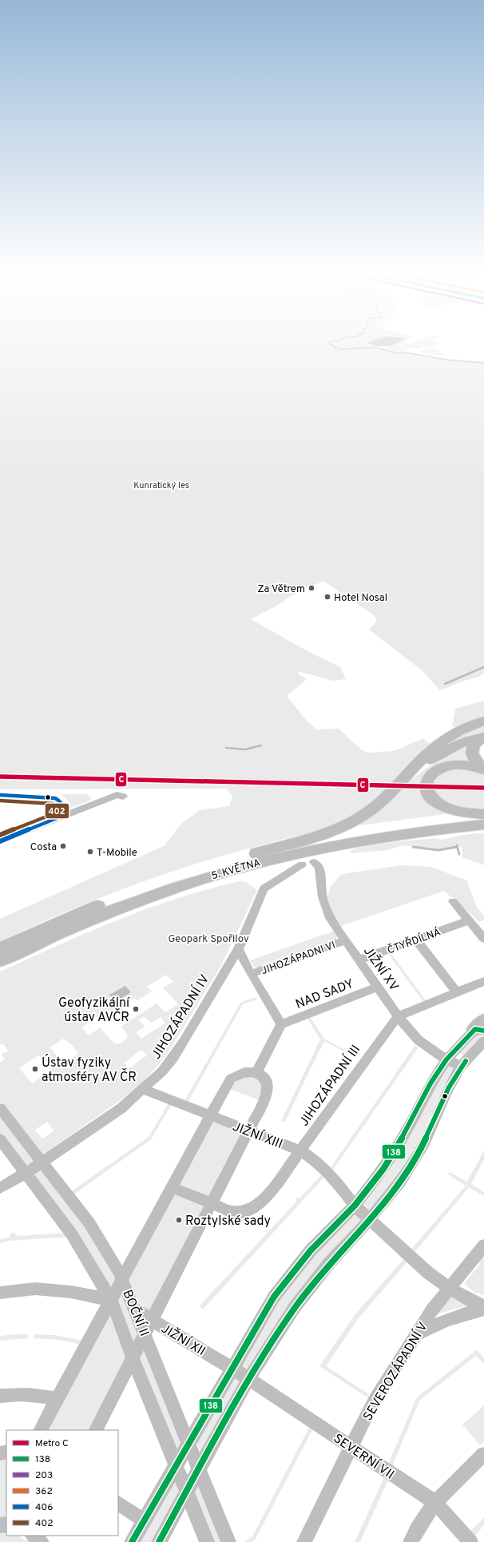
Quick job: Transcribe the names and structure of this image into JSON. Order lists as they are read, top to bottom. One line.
{"streets":{"highway":["5. KVĚTNA"],"street":["ČTYŘDÍLNÁ","JIHOZÁPADNI VI","JIŽNÍ XV","NAD SADY","JIHOZÁPADNÍ IV","JIHOZÁPADNÍ III","JIŽNÍ XIII","BOČNÍ II","JIŽNÍ XII","SEVEROZÁPADNÍ V","SEVERNÍ VII"]},"crossings":[["ČTYŘDÍLNÁ","JIŽNÍ XV"],["JIHOZÁPADNI VI","JIŽNÍ XV"],["JIŽNÍ XV","NAD SADY"],["JIŽNÍ XV","JIHOZÁPADNÍ III"],["JIHOZÁPADNÍ IV","JIŽNÍ XIII"],["JIHOZÁPADNÍ IV","BOČNÍ II"],["JIHOZÁPADNÍ III","JIŽNÍ XIII"],["JIŽNÍ XIII","SEVEROZÁPADNÍ V"],["BOČNÍ II","JIŽNÍ XII"],["JIŽNÍ XII","SEVERNÍ VII"],["SEVEROZÁPADNÍ V","SEVERNÍ VII"]],"parks":["Kunratický les","Geopark Spořilov"],"places":["Za Větrem","Hotel Nosal","Costa","T-Mobile","Geofyzikální ústav AVČR","Ústav fyziky atmosféry AV ČR","Roztylské sady"],"lines":["metro line C","transit line 406","transit line 402","transit line 138"],"legend":["Metro C","138","203","362","406","402"]}
